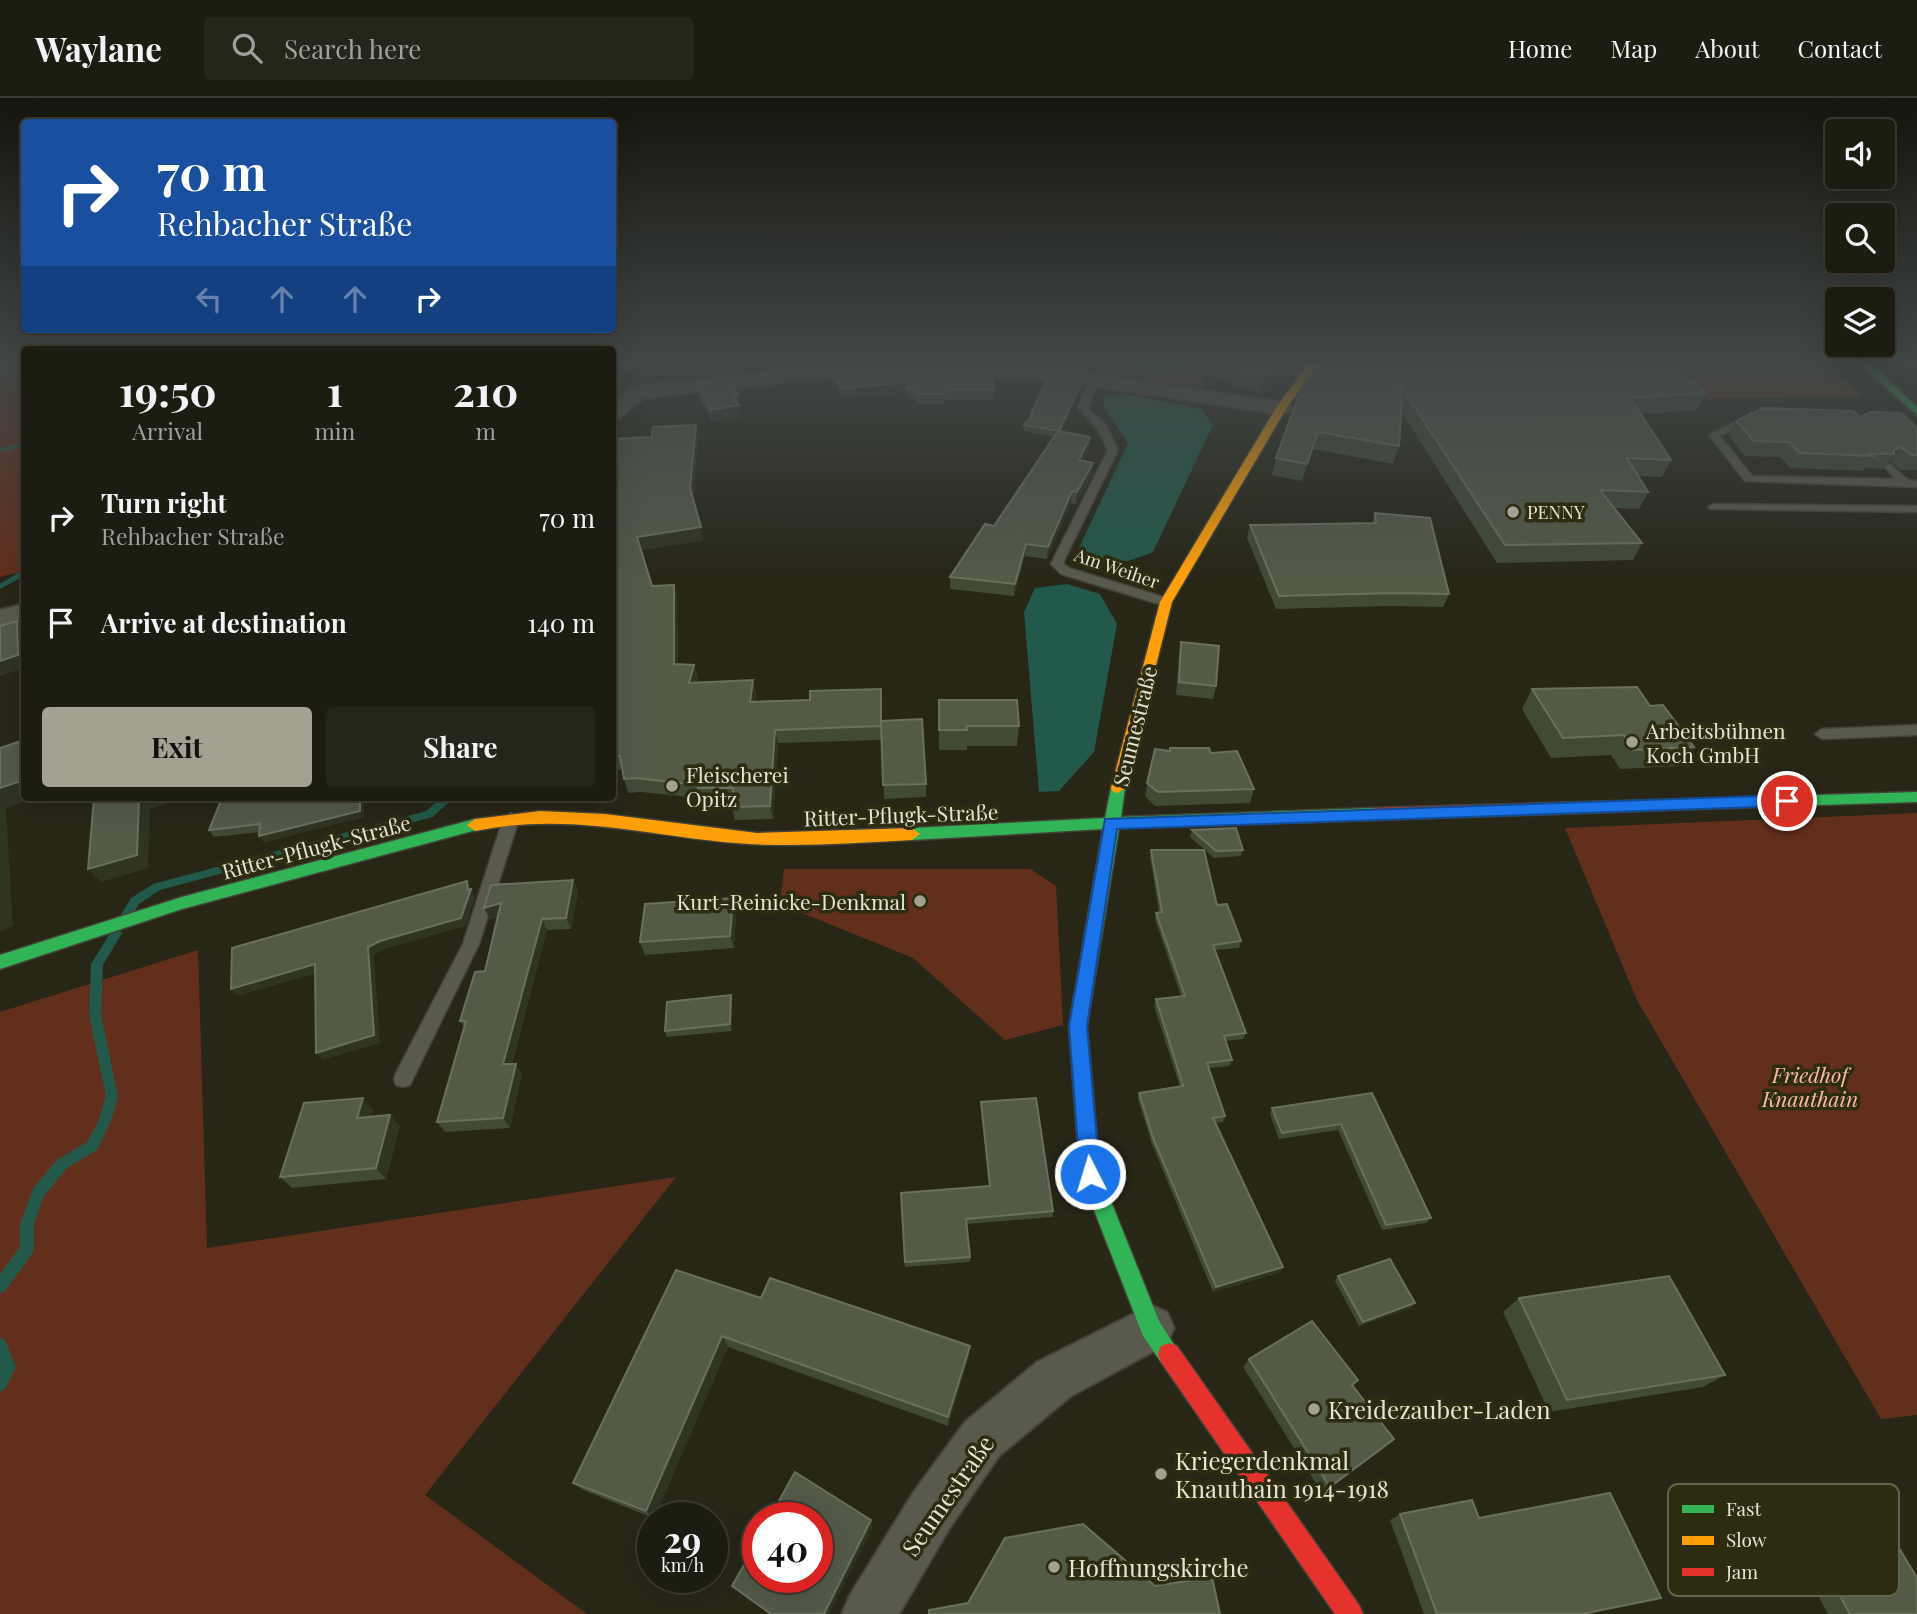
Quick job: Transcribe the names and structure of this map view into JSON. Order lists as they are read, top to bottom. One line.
{"streets":{"street":["Seumestraße","Ritter-Pflugk-Straße"],"lane":["Am Weiher"]},"crossings":[["Am Weiher","Seumestraße"],["Seumestraße","Ritter-Pflugk-Straße"]],"parks":["Friedhof Knauthain"],"places":["PENNY","Arbeitsbühnen Koch GmbH","Fleischerei Opitz","Kurt-Reinicke-Denkmal","Kreidezauber-Laden","Kriegerdenkmal Knauthain 1914-1918","Hoffnungskirche"],"legend":["Fast","Slow","Jam"],"page":{"header":"Waylane","search":"Search here","nav":["Home","Map","About","Contact"],"turn":["70 m","Rehbacher Straße"],"eta":["19:50","Arrival","1","min","210","m"],"list":[{"name":"Turn right","note":"Rehbacher Straße","value":"70 m"},{"name":"Arrive at destination","value":"140 m"}],"buttons":["Exit","Share"],"speed":"29 km/h","limit":"40"}}
